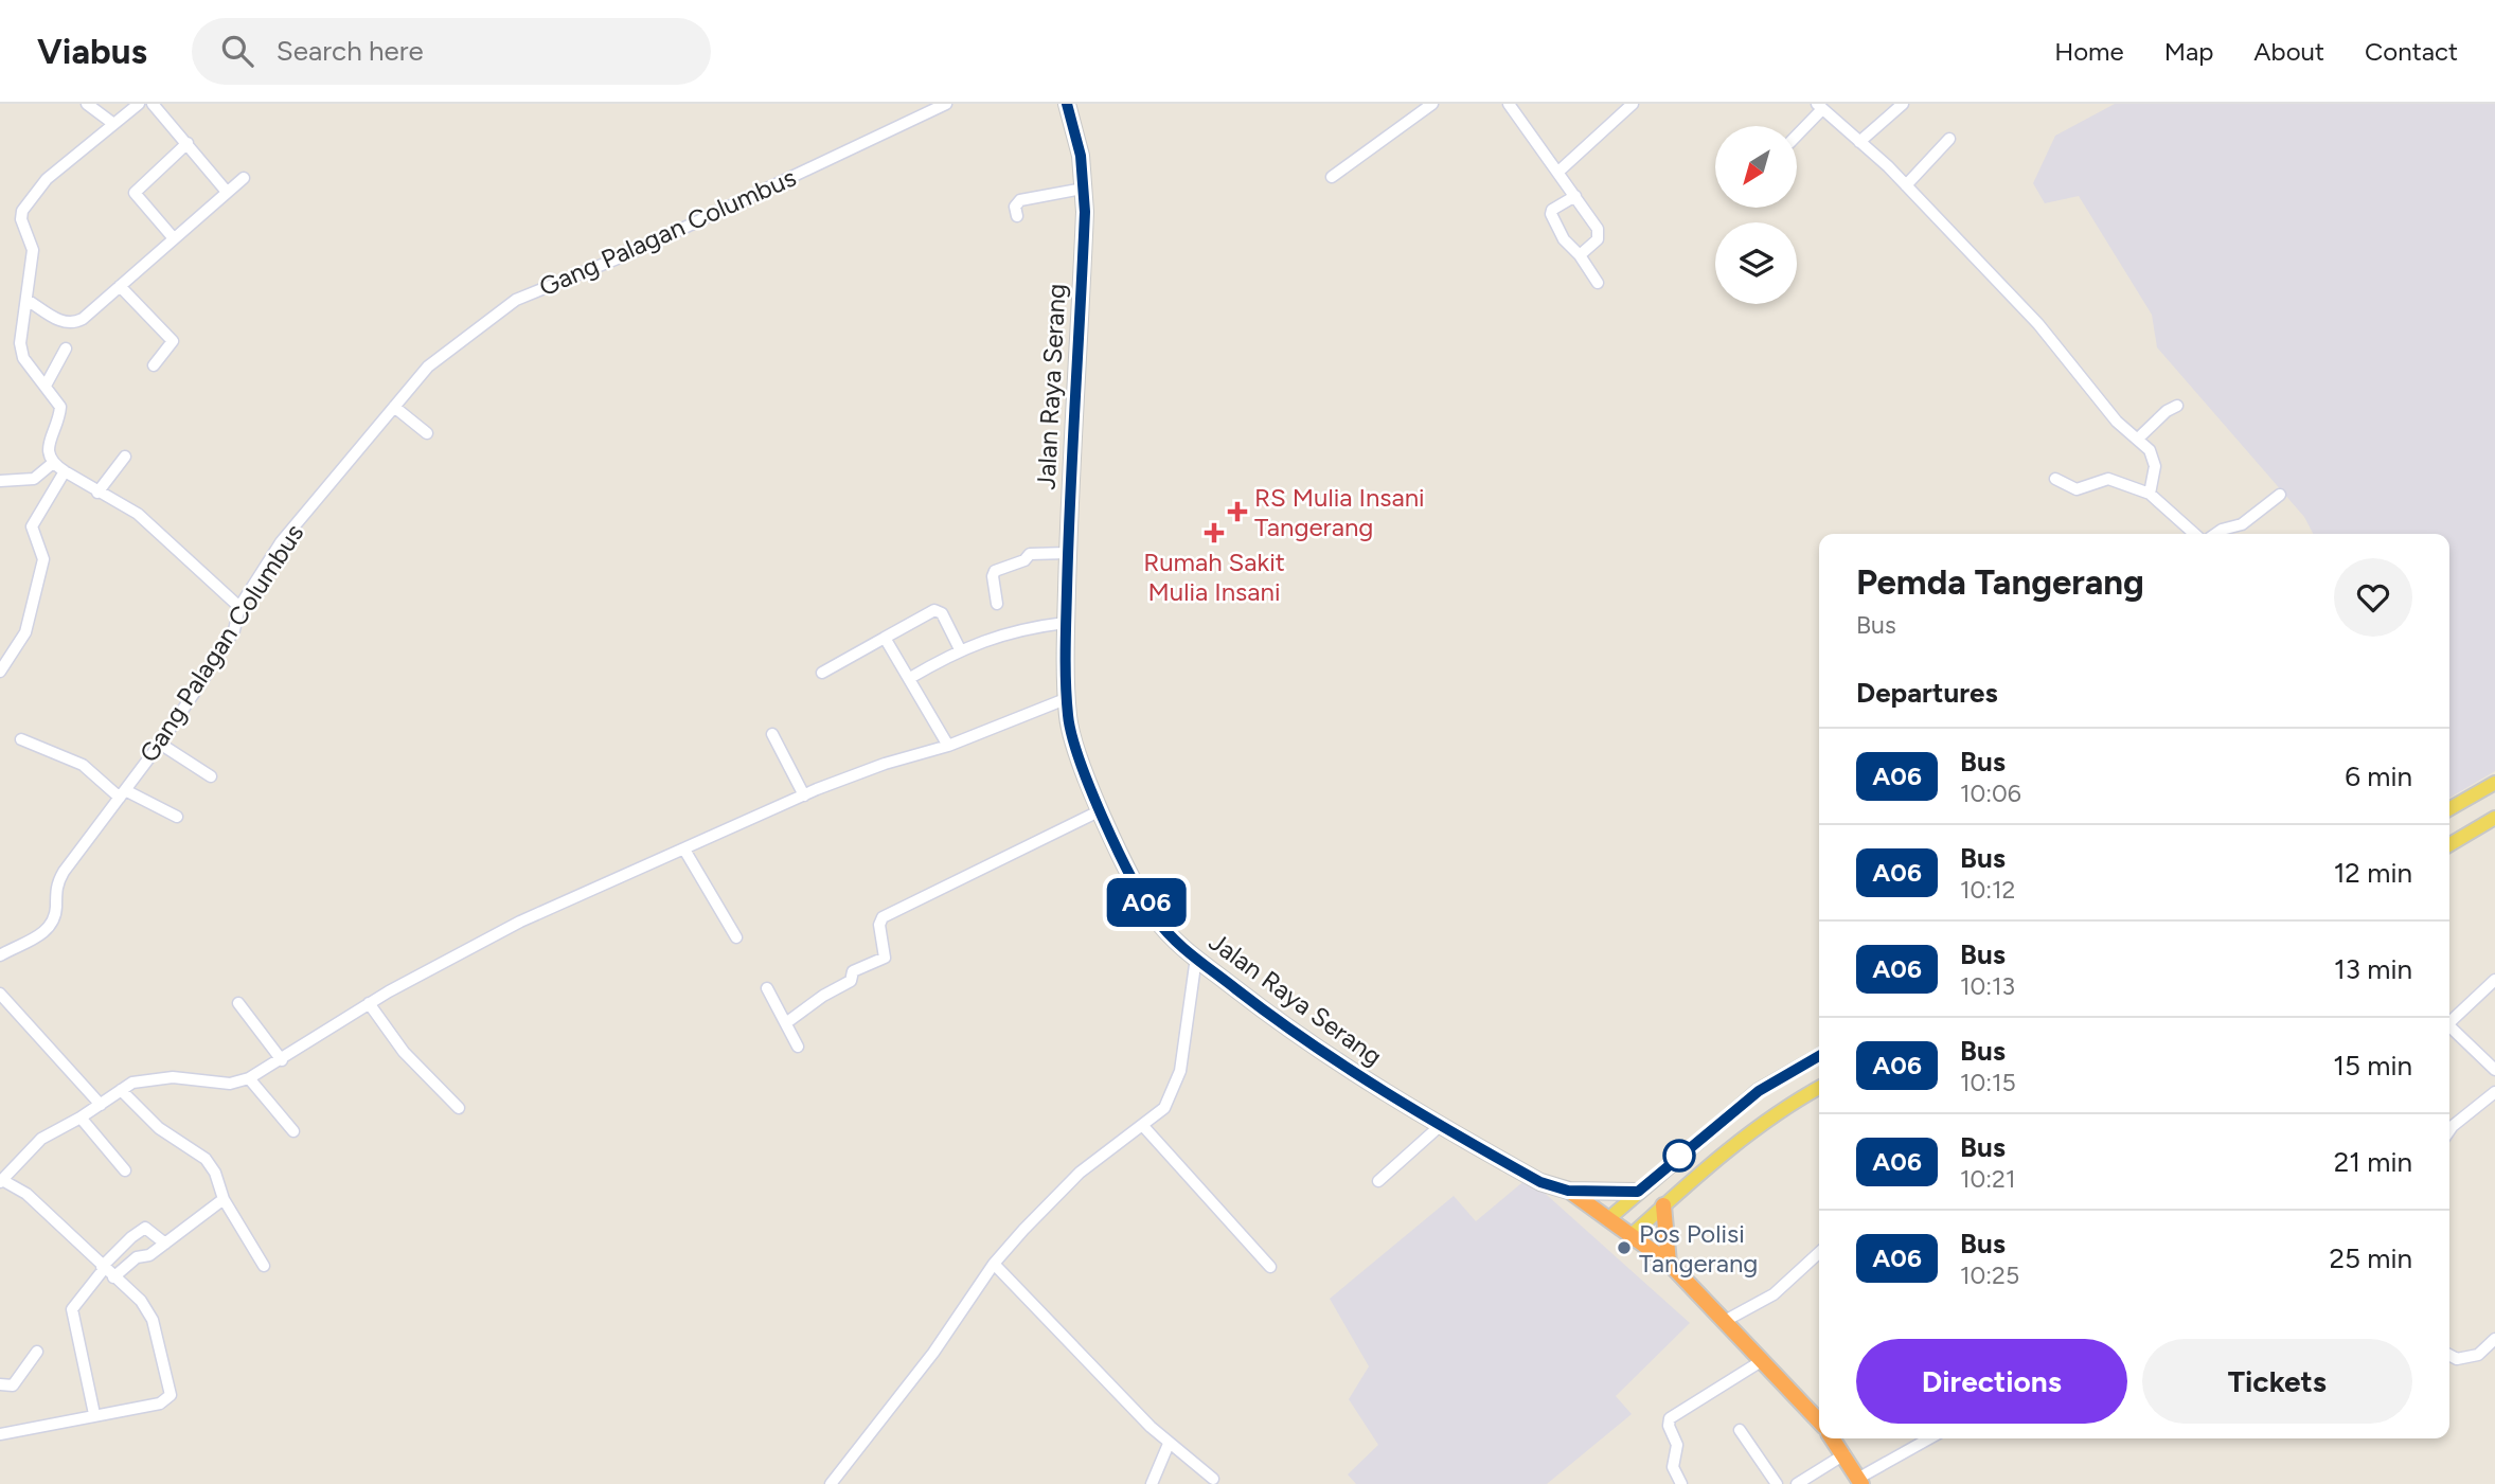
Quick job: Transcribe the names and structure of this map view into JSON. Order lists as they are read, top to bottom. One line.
{"streets":{"highway":["Jalan Raya Serang"],"street":["Gang Palagan Columbus"]},"places":{"health":["RS Mulia Insani Tangerang","Rumah Sakit Mulia Insani"],"other":["Pos Polisi Tangerang"]},"lines":["bus line A06"],"north":"bottom left","page":{"header":"Viabus","search":"Search here","nav":["Home","Map","About","Contact"],"on_map":"A06","heading":[["Pemda Tangerang","Bus"],"Departures"],"list":[{"mark":"A06","name":"Bus","note":"10:06","value":"6 min"},{"mark":"A06","name":"Bus","note":"10:12","value":"12 min"},{"mark":"A06","name":"Bus","note":"10:13","value":"13 min"},{"mark":"A06","name":"Bus","note":"10:15","value":"15 min"},{"mark":"A06","name":"Bus","note":"10:21","value":"21 min"},{"mark":"A06","name":"Bus","note":"10:25","value":"25 min"}],"buttons":["Directions","Tickets"]}}
